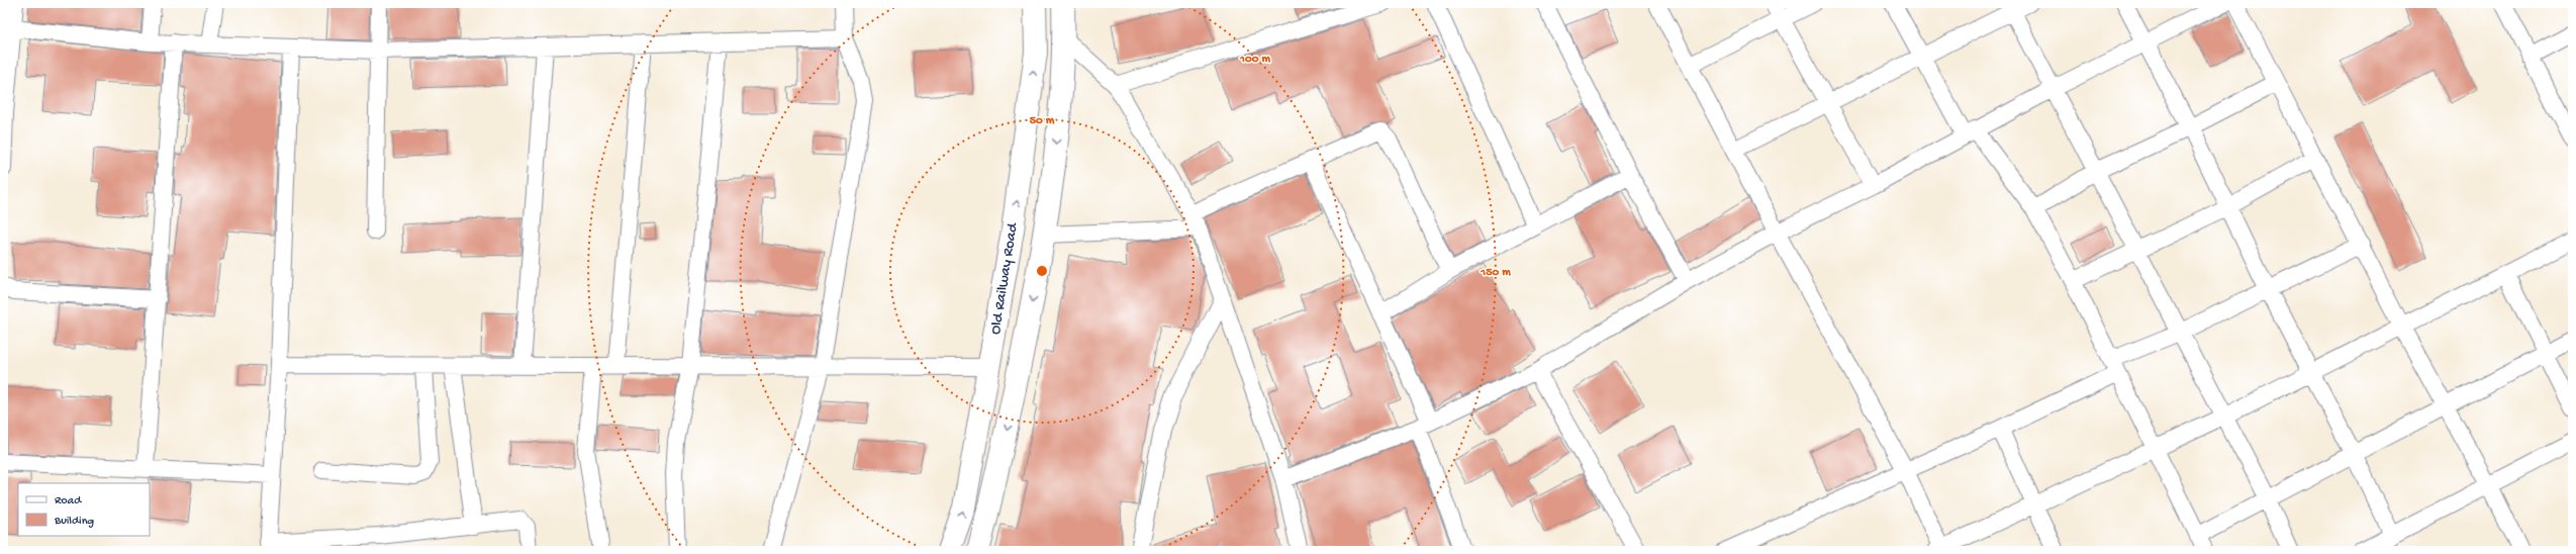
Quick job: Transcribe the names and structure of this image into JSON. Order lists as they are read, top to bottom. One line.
{"streets":{"main road":["Old Railway Road"]},"legend":["Road","Building"],"rings":["100 m","50 m","150 m"]}
